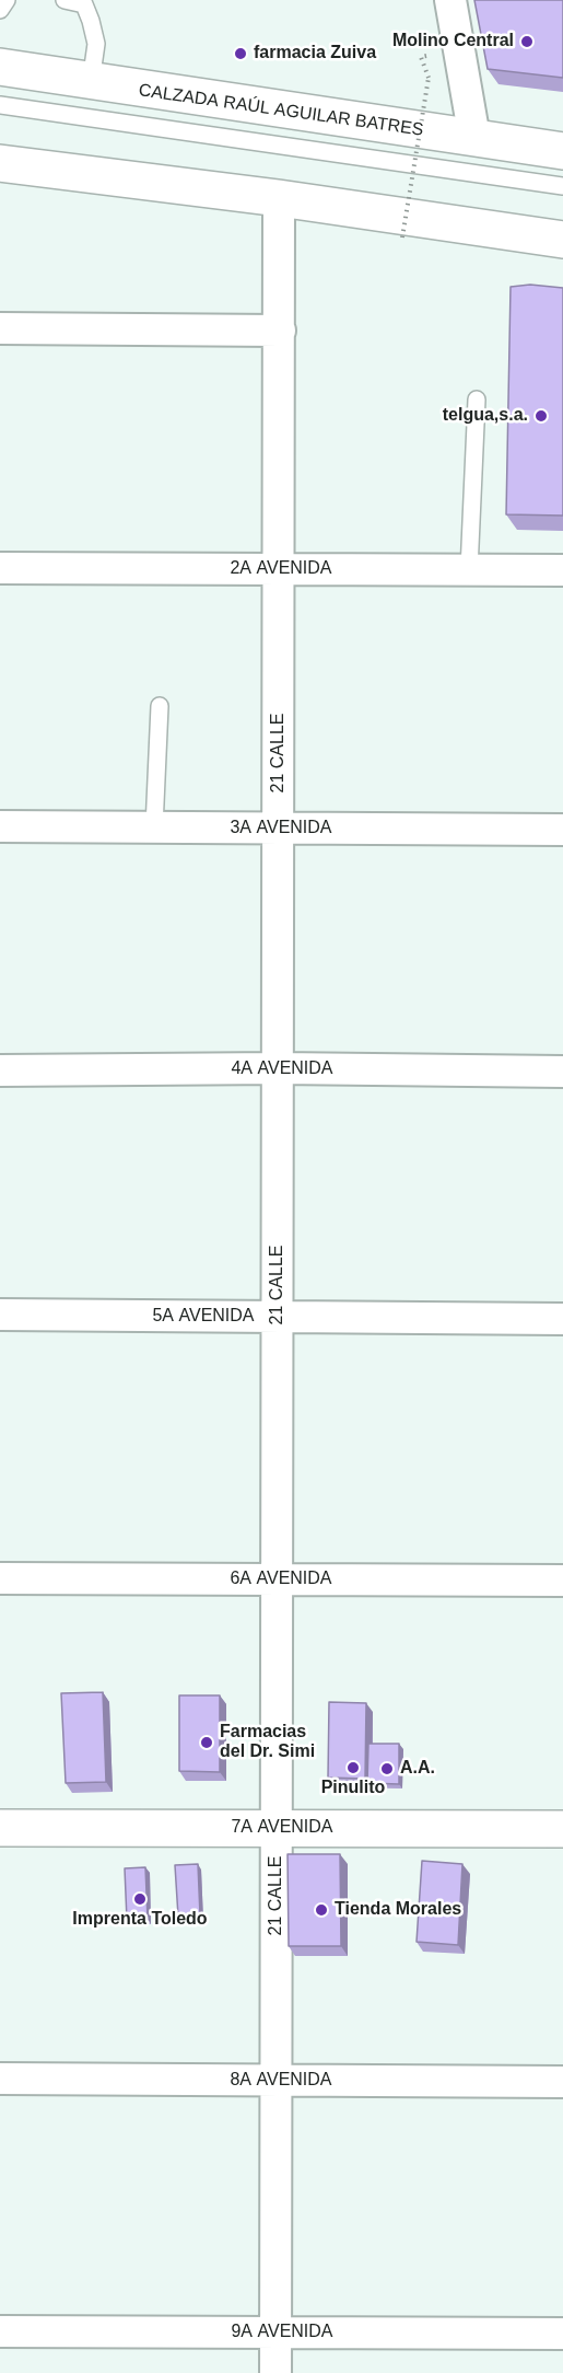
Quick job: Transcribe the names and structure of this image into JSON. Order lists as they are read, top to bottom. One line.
{"streets":{"main road":["CALZADA RAÚL AGUILAR BATRES","7A AVENIDA"],"street":["2A AVENIDA","21 CALLE","3A AVENIDA","4A AVENIDA","5A AVENIDA","6A AVENIDA","8A AVENIDA","9A AVENIDA"]},"crossings":[["2A AVENIDA","21 CALLE"],["21 CALLE","3A AVENIDA"],["21 CALLE","4A AVENIDA"],["21 CALLE","5A AVENIDA"],["21 CALLE","6A AVENIDA"],["21 CALLE","7A AVENIDA"],["21 CALLE","8A AVENIDA"],["21 CALLE","9A AVENIDA"]],"places":["Molino Central","farmacia Zuiva","telgua,s.a.","Farmacias del Dr. Simi","Pinulito","A.A.","Imprenta Toledo","Tienda Morales"]}
